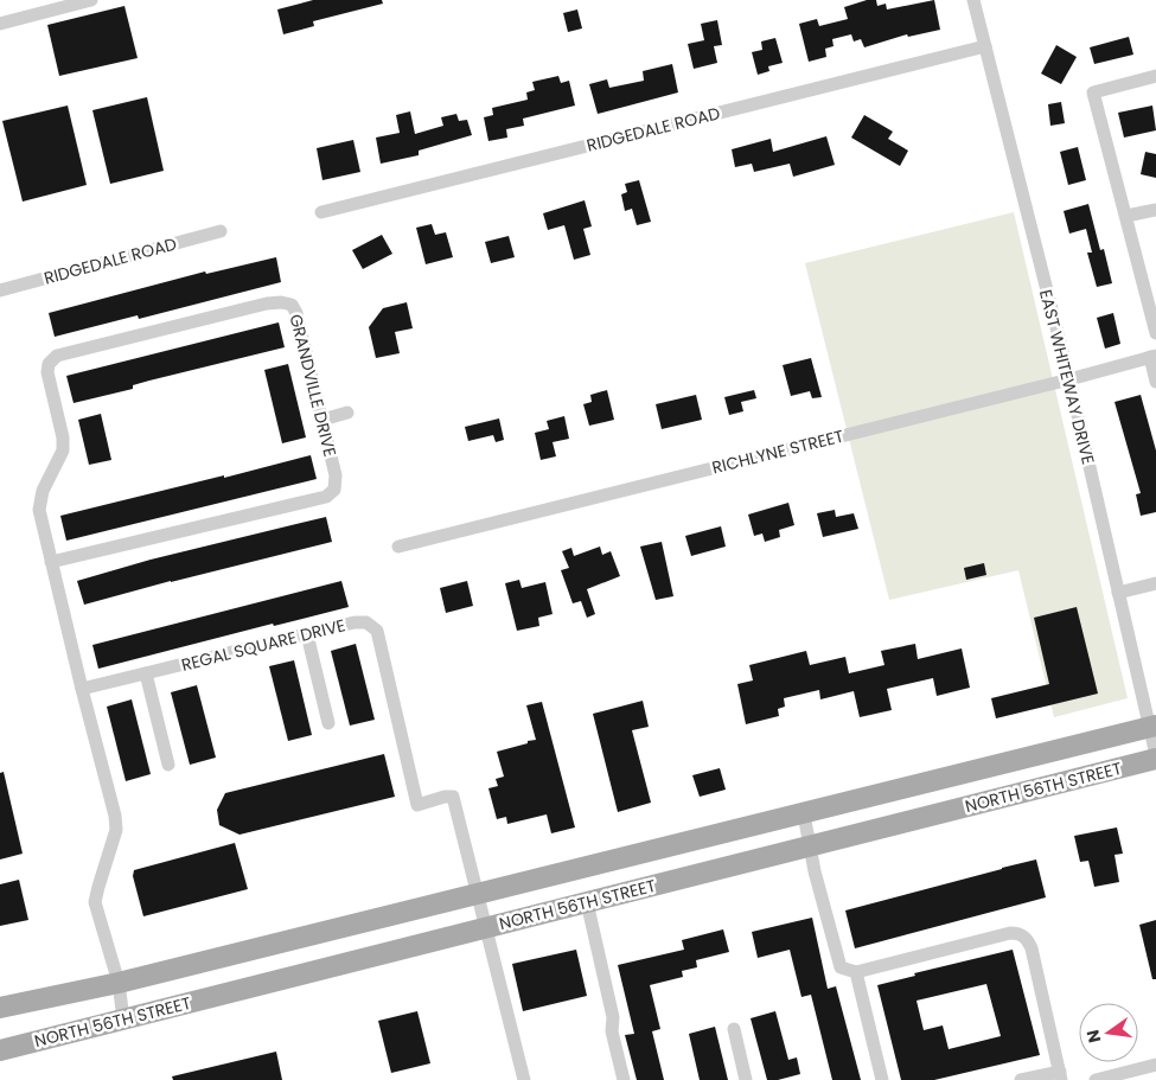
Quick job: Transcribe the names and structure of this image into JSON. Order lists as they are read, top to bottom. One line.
{"streets":{"main road":["NORTH 56TH STREET"],"street":["RIDGEDALE ROAD","EAST WHITEWAY DRIVE","GRANDVILLE DRIVE","RICHLYNE STREET","REGAL SQUARE DRIVE"]},"crossings":[["RIDGEDALE ROAD","EAST WHITEWAY DRIVE"],["EAST WHITEWAY DRIVE","RICHLYNE STREET"],["EAST WHITEWAY DRIVE","NORTH 56TH STREET"],["GRANDVILLE DRIVE","REGAL SQUARE DRIVE"],["GRANDVILLE DRIVE","NORTH 56TH STREET"],["REGAL SQUARE DRIVE","NORTH 56TH STREET"]],"north":"left"}
